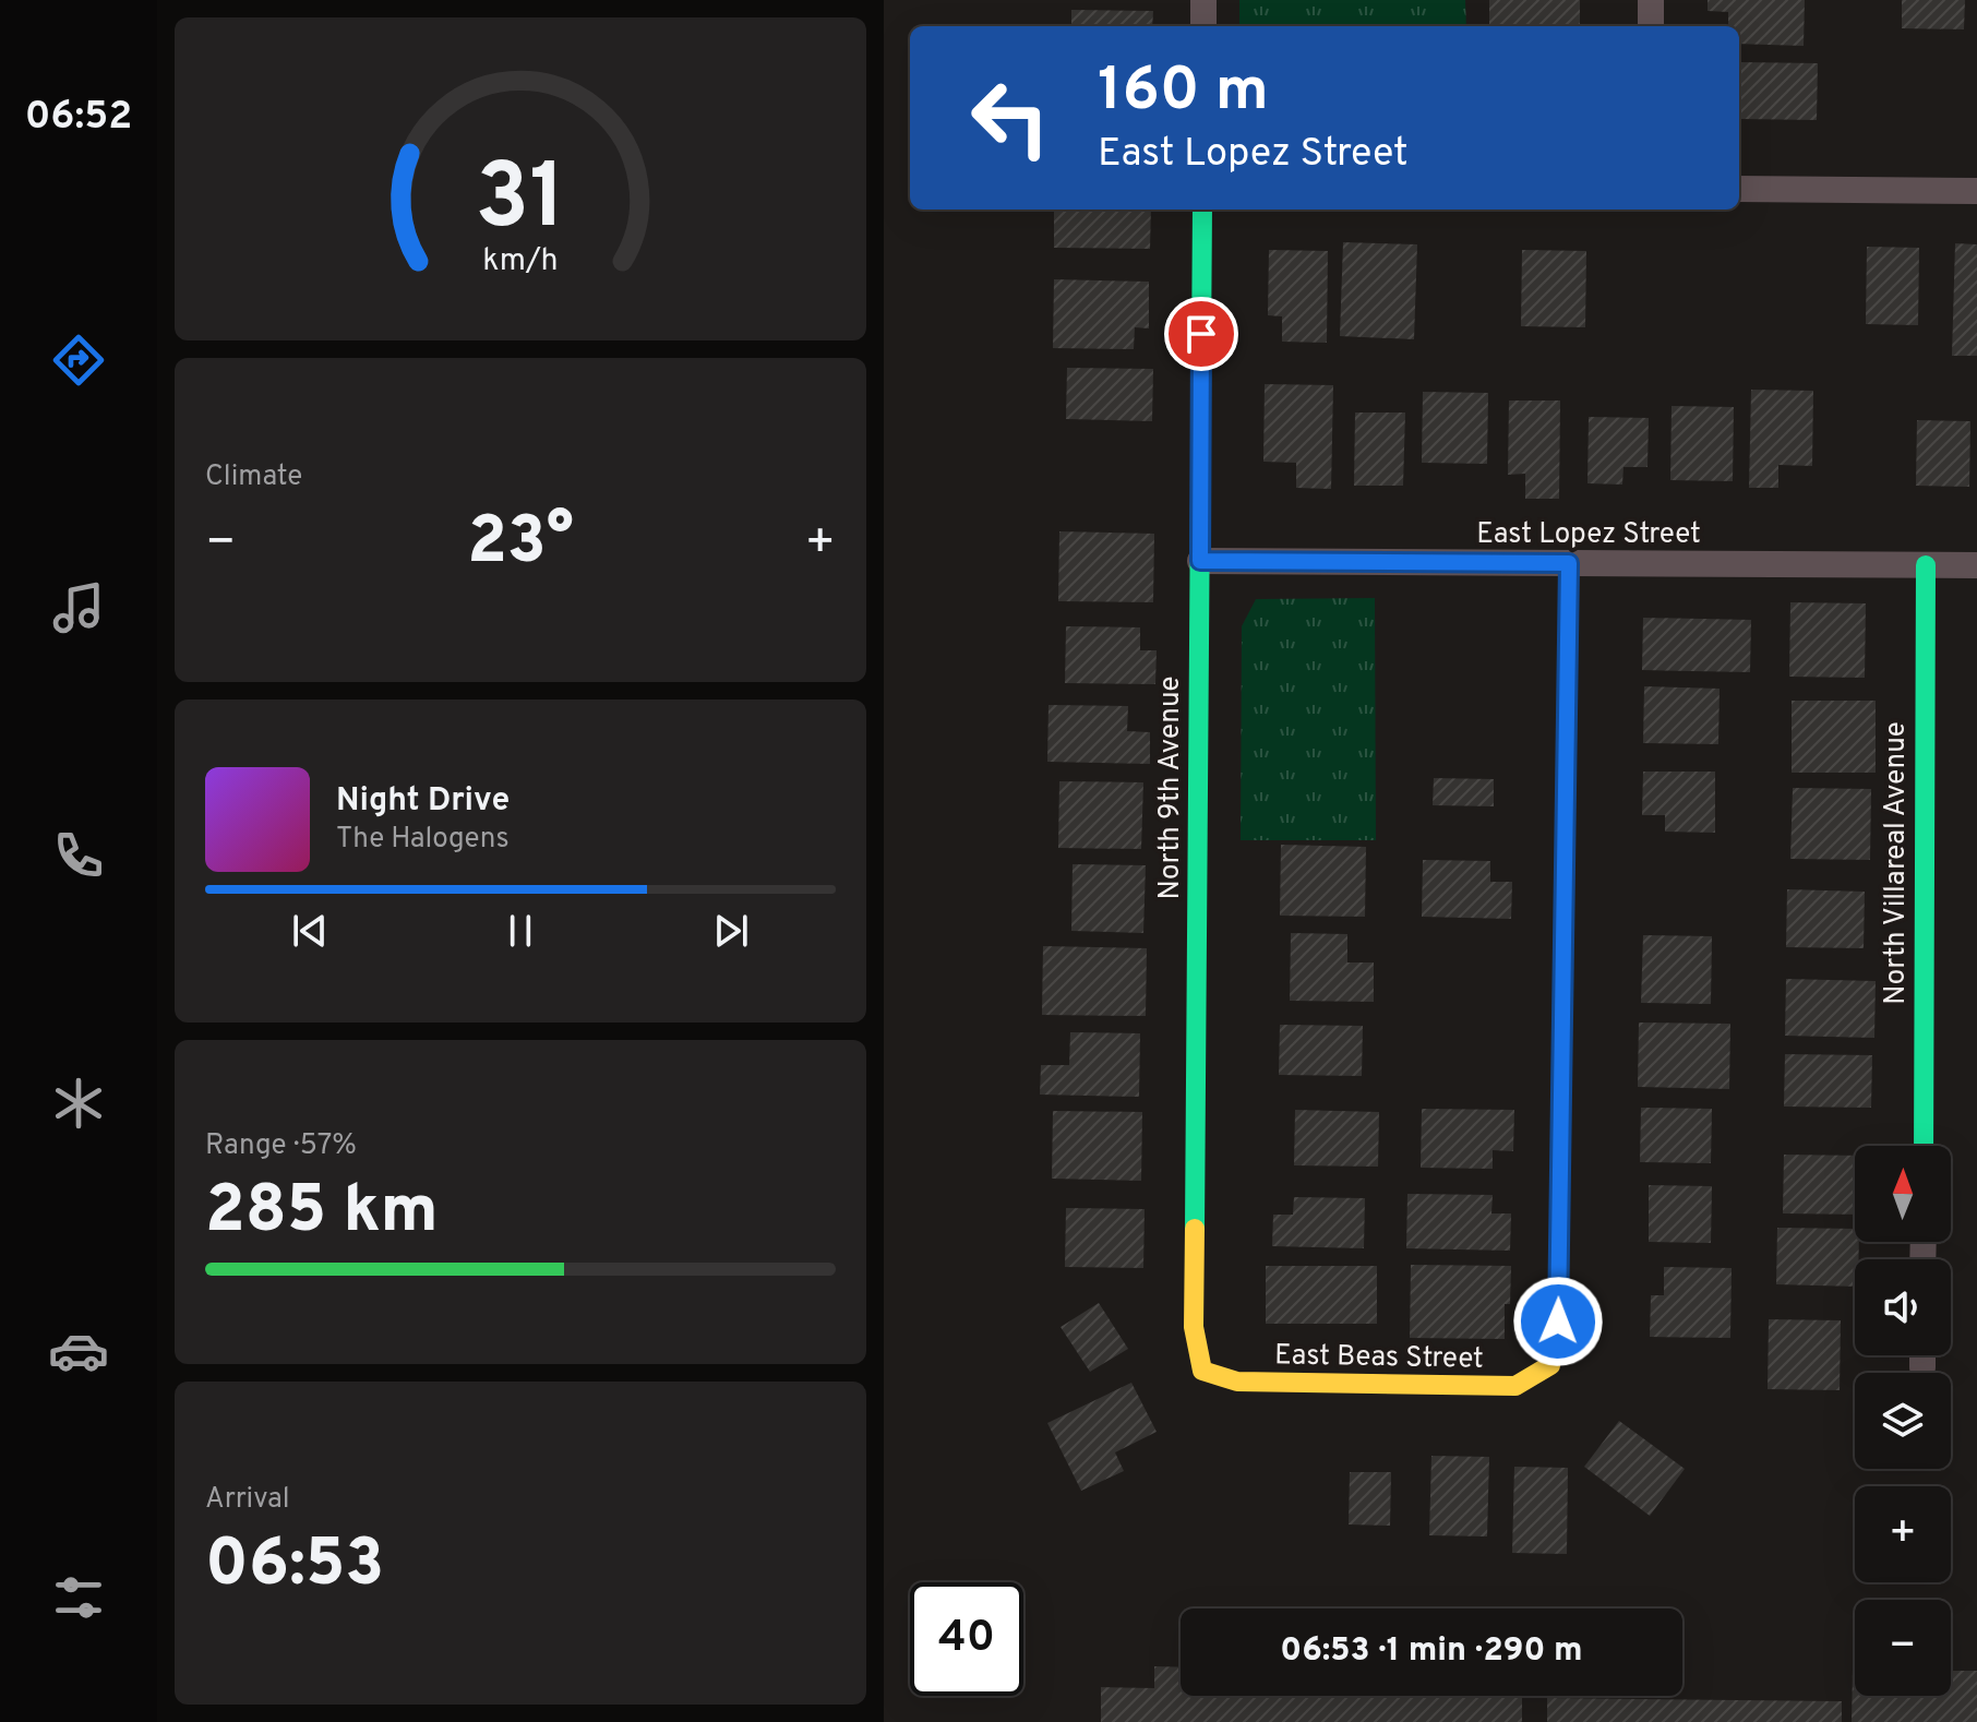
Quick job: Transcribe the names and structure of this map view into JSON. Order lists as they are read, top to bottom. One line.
{"streets":{"street":["East Lopez Street","North 9th Avenue","North Villareal Avenue","East Beas Street"]},"crossings":[["East Lopez Street","North 9th Avenue"],["East Lopez Street","North Villareal Avenue"],["East Lopez Street","East Beas Street"],["North 9th Avenue","East Beas Street"]],"north":"top","page":{"tabs":"06:52","turn":["160 m","East Lopez Street"],"tile":["Climate",["Range · 57%","285 km"],["Arrival","06:53"]],"heat":["−","23°","+"],"song":["Night Drive","The Halogens"],"map_buttons":["+","−"],"limit":"40","trip":"06:53 · 1 min · 290 m","gauge":["31","km/h"]}}
